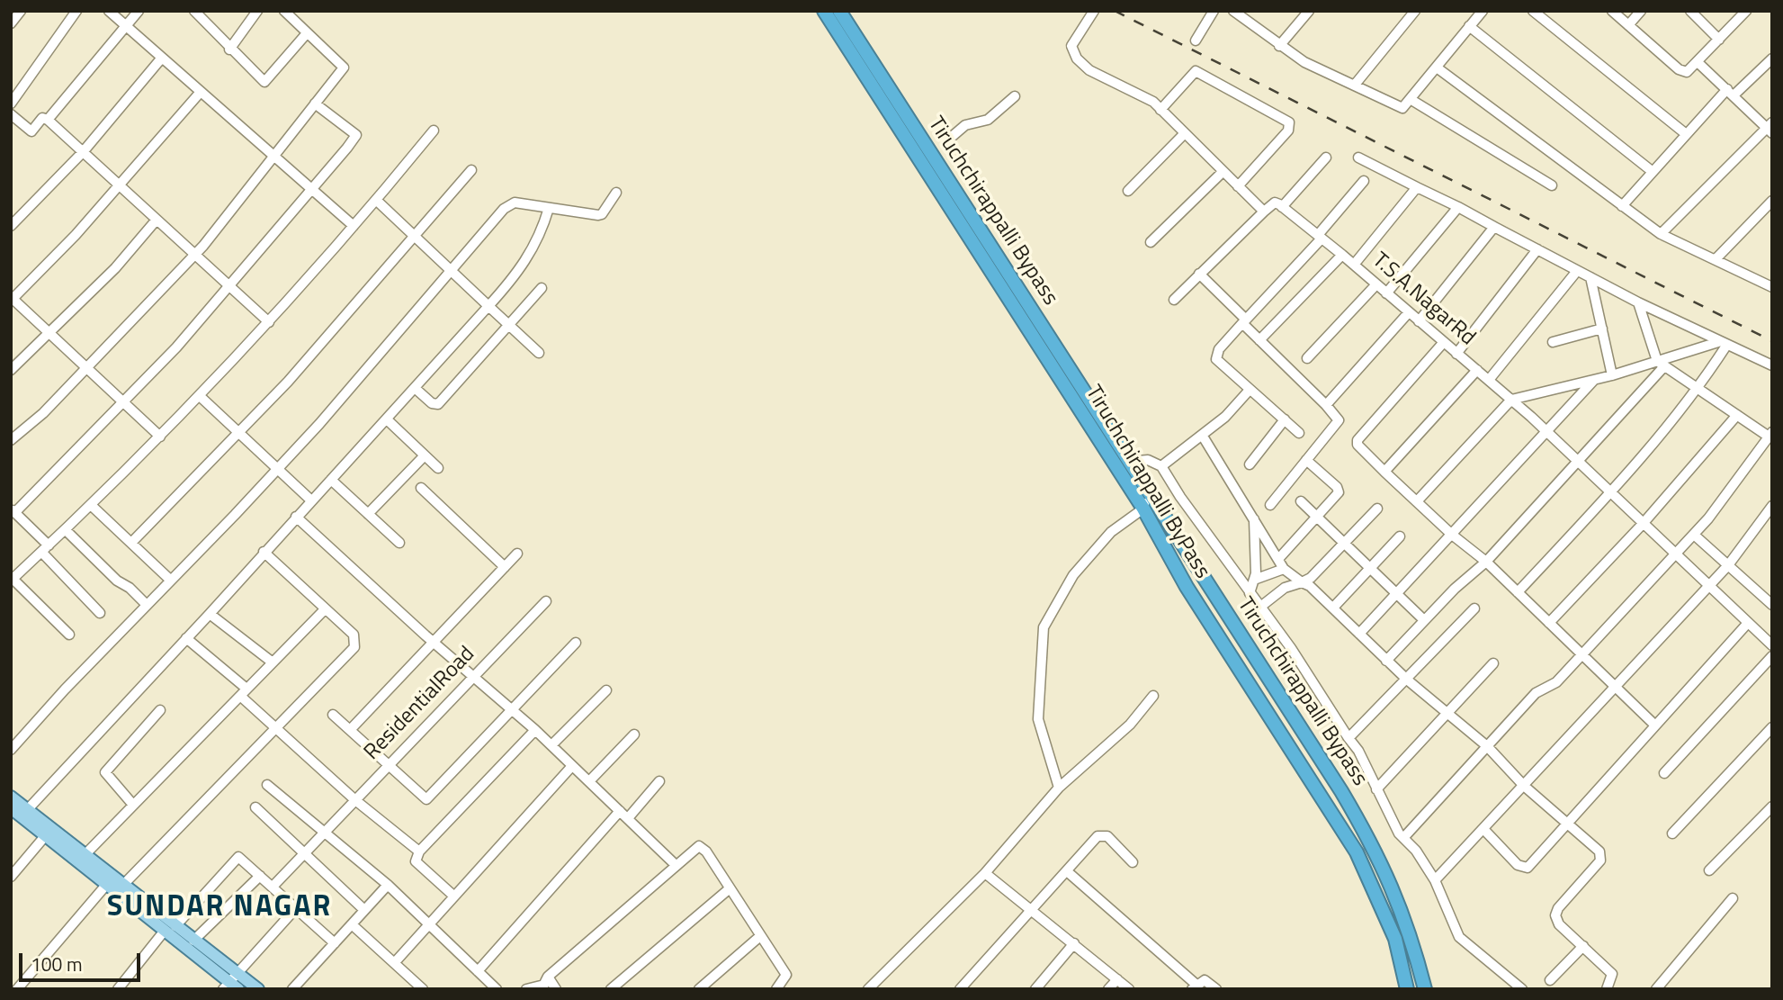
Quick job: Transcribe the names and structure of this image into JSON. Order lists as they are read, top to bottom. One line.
{"streets":{"highway":["Tiruchchirappalli Bypass","Tiruchchirappalli ByPass"],"street":["T.S.A.NagarRd","ResidentialRoad"]},"crossings":[["Tiruchchirappalli Bypass","Tiruchchirappalli ByPass"]],"districts":["SUNDAR NAGAR"],"scale_bar":"100 m"}
